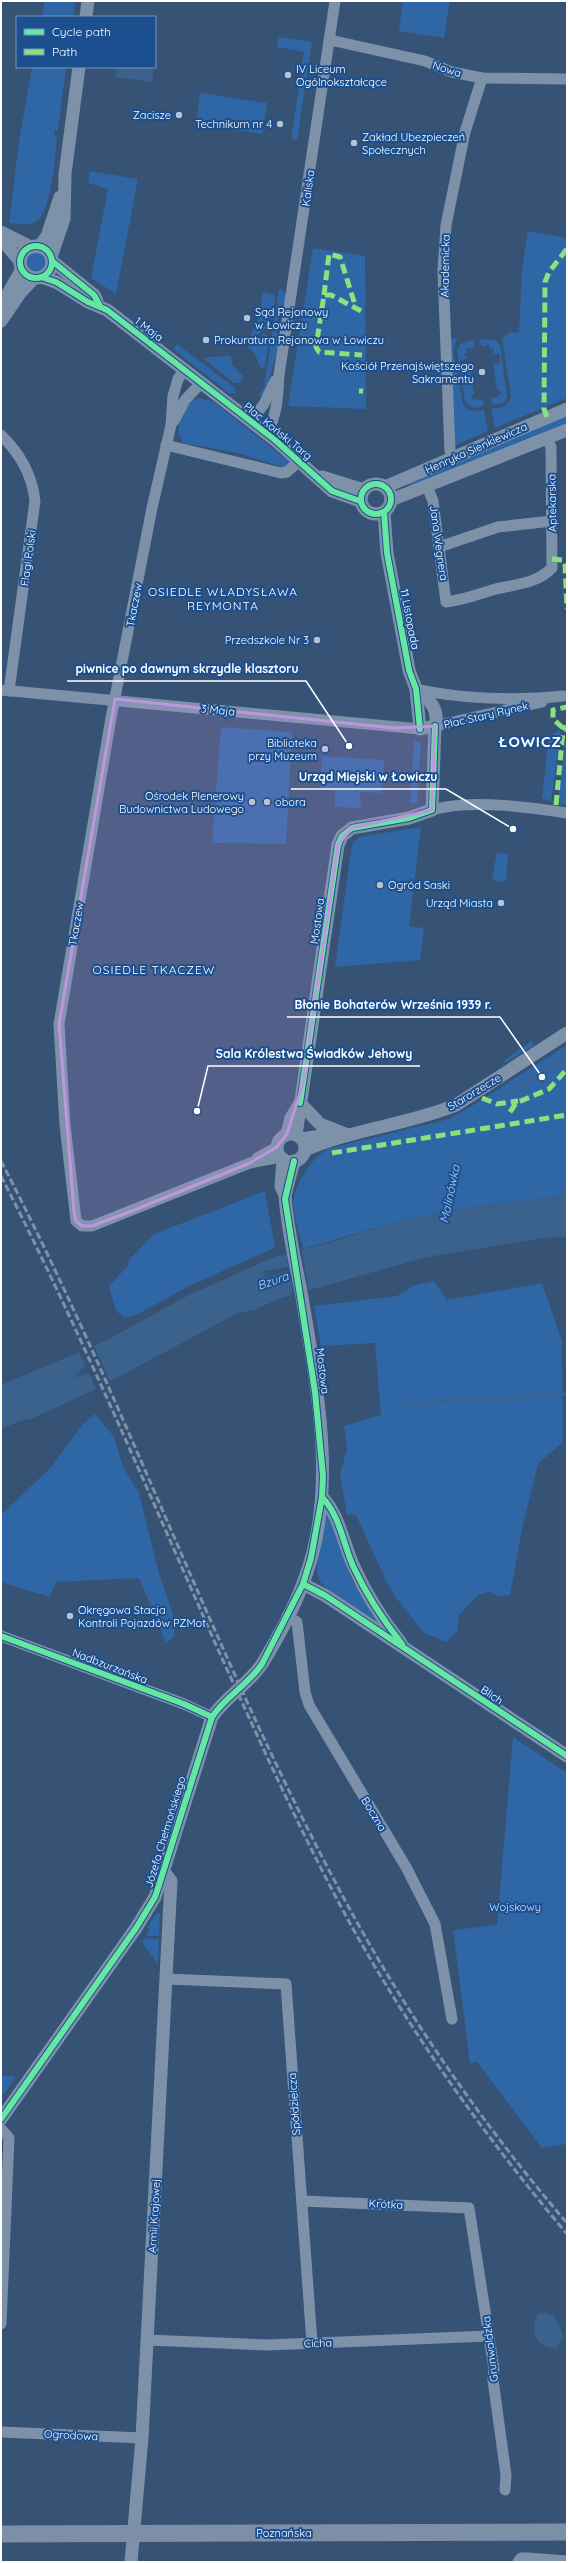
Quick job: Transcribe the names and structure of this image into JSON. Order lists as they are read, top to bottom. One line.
{"streets":{"main road":["Poznańska"],"street":["Nowa","Kaliska","Akademicka","1 Maja","Plac Koński Targ","Henryka Sienkiewicza","Aptekarska","Jana Wegnera","Flagi Polski","Tkaczew","11 Listopada","3 Maja","Plac Stary Rynek","Mostowa","Starorzecze","Nadbzurzańska","Blich","Boczna","Józefa Chełmońskiego","Spółdzielcza","Krótka","Armii Krajowej","Cicha","Grunwaldzka","Ogrodowa"]},"crossings":[["Nowa","Kaliska"],["Nowa","Akademicka"],["Kaliska","Plac Koński Targ"],["Akademicka","Henryka Sienkiewicza"],["1 Maja","Plac Koński Targ"],["Plac Koński Targ","Henryka Sienkiewicza"],["Plac Koński Targ","Tkaczew"],["Plac Koński Targ","11 Listopada"],["Henryka Sienkiewicza","Aptekarska"],["Henryka Sienkiewicza","Jana Wegnera"],["Henryka Sienkiewicza","11 Listopada"],["Aptekarska","Jana Wegnera"],["Flagi Polski","3 Maja"],["Tkaczew","3 Maja"],["Tkaczew","Mostowa"],["11 Listopada","3 Maja"],["11 Listopada","Plac Stary Rynek"],["3 Maja","Plac Stary Rynek"],["Plac Stary Rynek","Mostowa"],["Mostowa","Starorzecze"],["Mostowa","Blich"],["Mostowa","Józefa Chełmońskiego"],["Nadbzurzańska","Józefa Chełmońskiego"],["Blich","Józefa Chełmońskiego"],["Boczna","Józefa Chełmońskiego"],["Józefa Chełmońskiego","Armii Krajowej"],["Spółdzielcza","Krótka"],["Spółdzielcza","Armii Krajowej"],["Spółdzielcza","Cicha"],["Krótka","Grunwaldzka"],["Armii Krajowej","Cicha"],["Armii Krajowej","Ogrodowa"],["Armii Krajowej","Poznańska"],["Cicha","Grunwaldzka"]],"districts":["OSIEDLE WŁADYSŁAWA REYMONTA","ŁOWICZ","OSIEDLE TKACZEW"],"water":["Malinówka","Bzura"],"parks":["Wojskowy"],"places":["IV Liceum Ogólnokształcące","Zacisze","Technikum nr 4","Zakład Ubezpieczeń Społecznych","Sąd Rejonowy w Łowiczu","Prokuratura Rejonowa w Łowiczu","Kościół Przenajświętszego Sakramentu","Przedszkole Nr 3","piwnice po dawnym skrzydle klasztoru","Biblioteka przy Muzeum","Ośrodek Plenerowy Budownictwa Ludowego","obora","Urząd Miejski w Łowiczu","Ogród Saski","Urząd Miasta","Błonie Bohaterów Września 1939 r.","Sala Królestwa Świadków Jehowy","Okręgowa Stacja Kontroli Pojazdów PZMot"],"legend":["Cycle path","Path"]}
